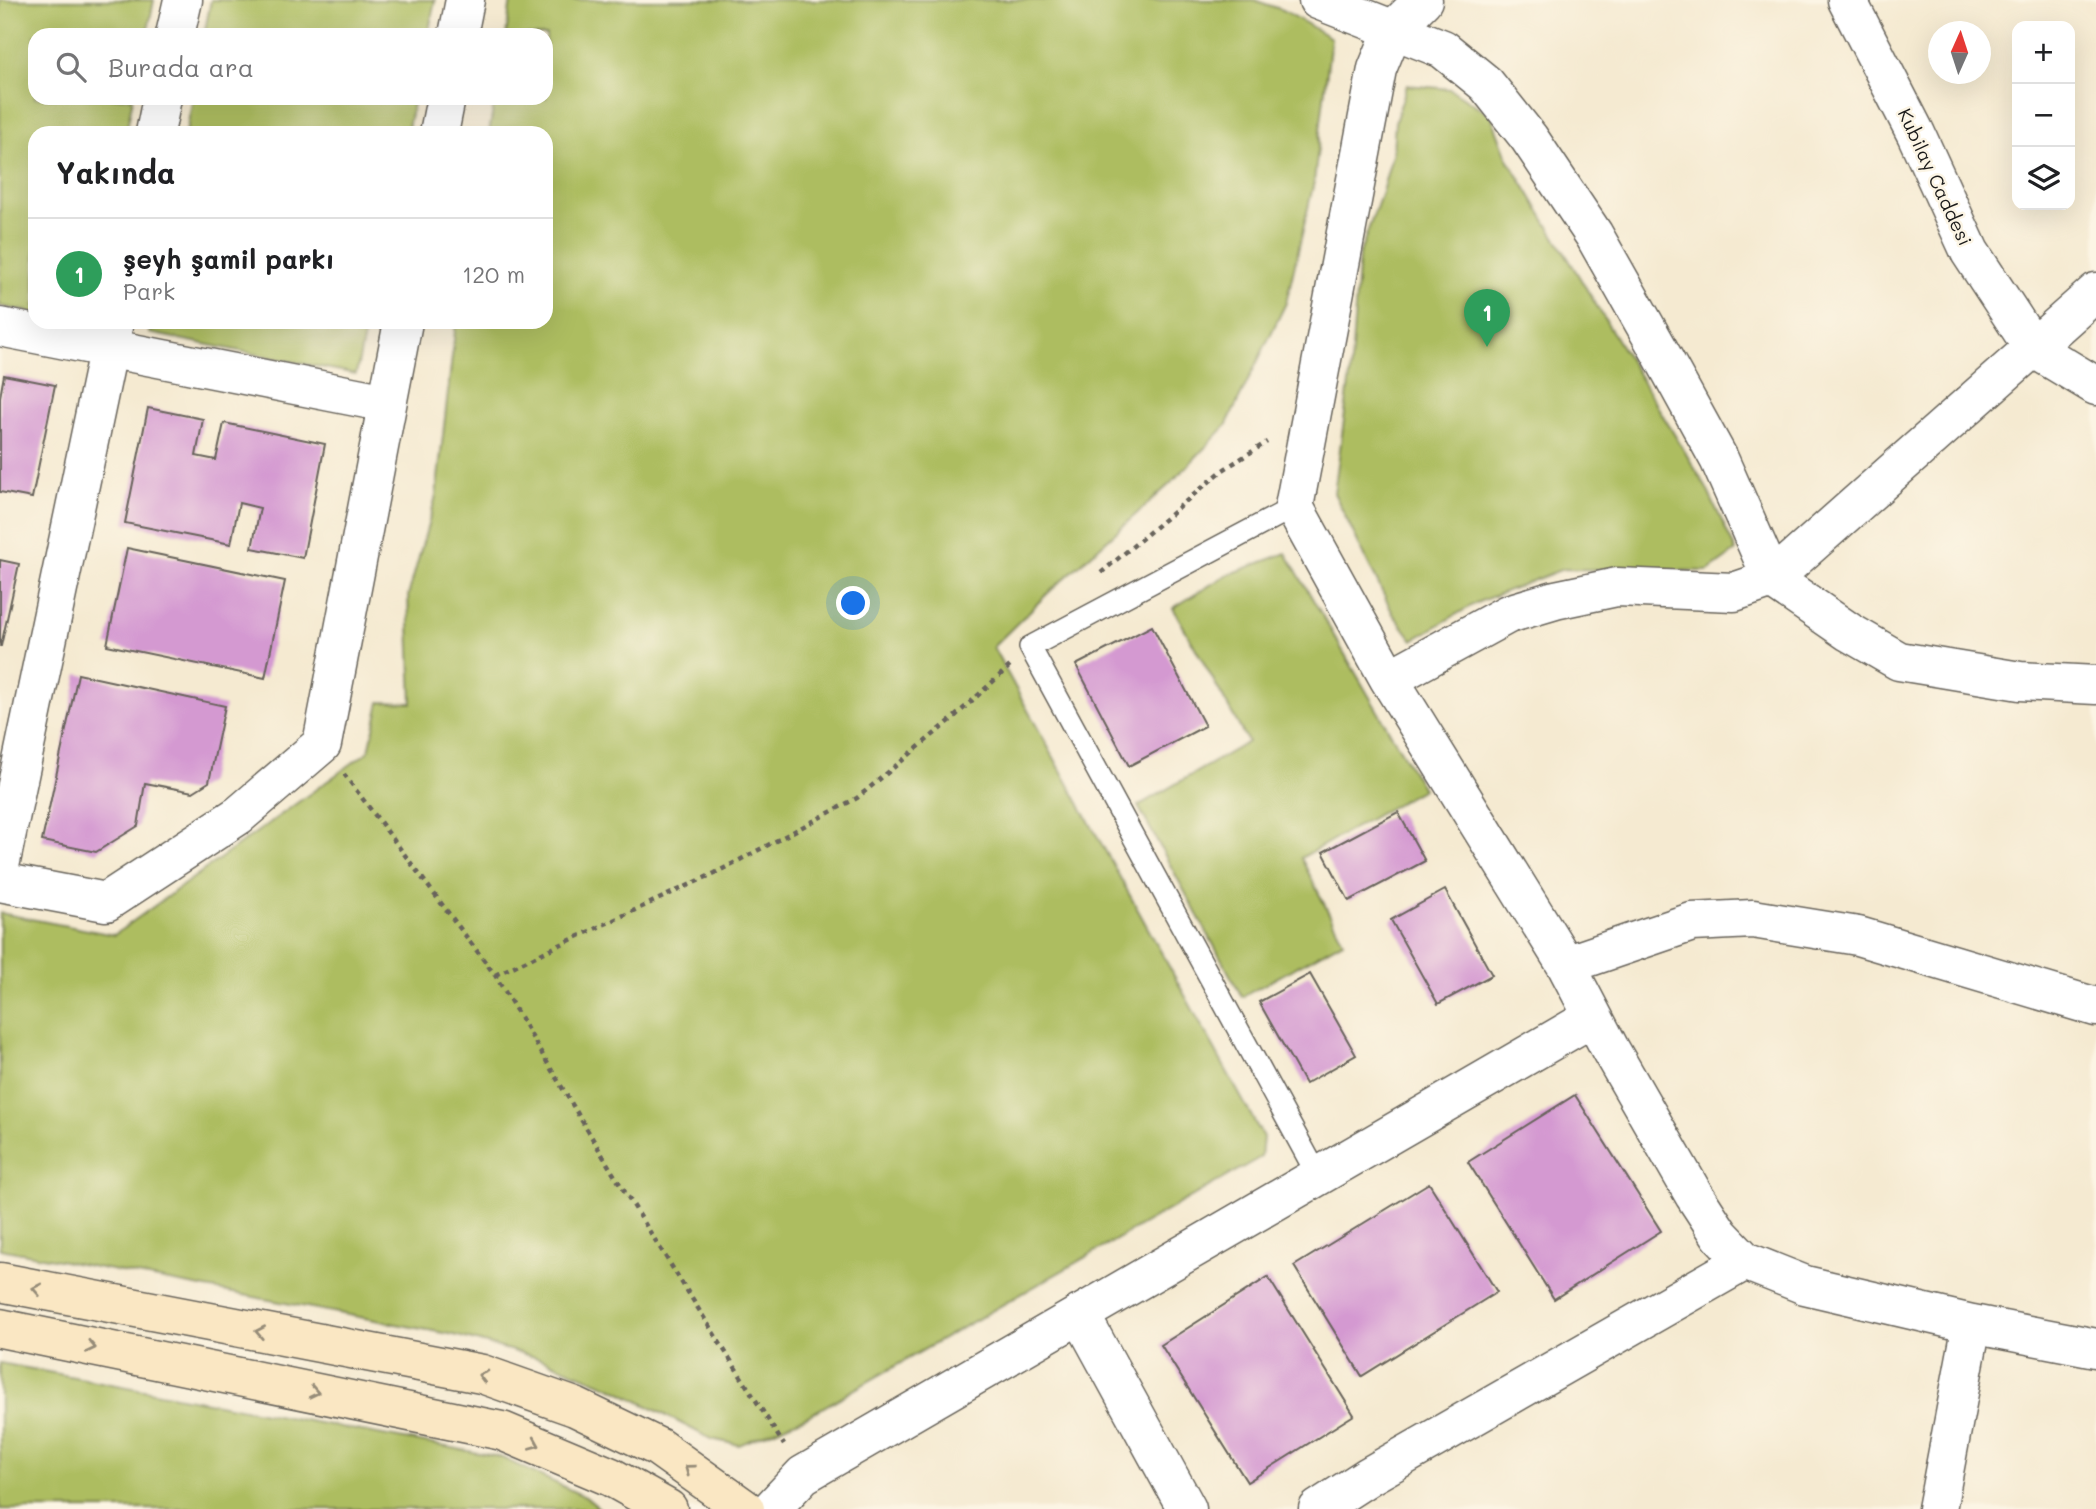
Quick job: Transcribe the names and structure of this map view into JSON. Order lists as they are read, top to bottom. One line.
{"streets":{"street":["Kubilay Caddesi"]},"north":"top","page":{"map_buttons":["+","−"],"search":"Burada ara","heading":"Yakında","list":[{"mark":"1","name":"şeyh şamil parkı","note":"Park","value":"120 m"}],"pins":"1"}}
